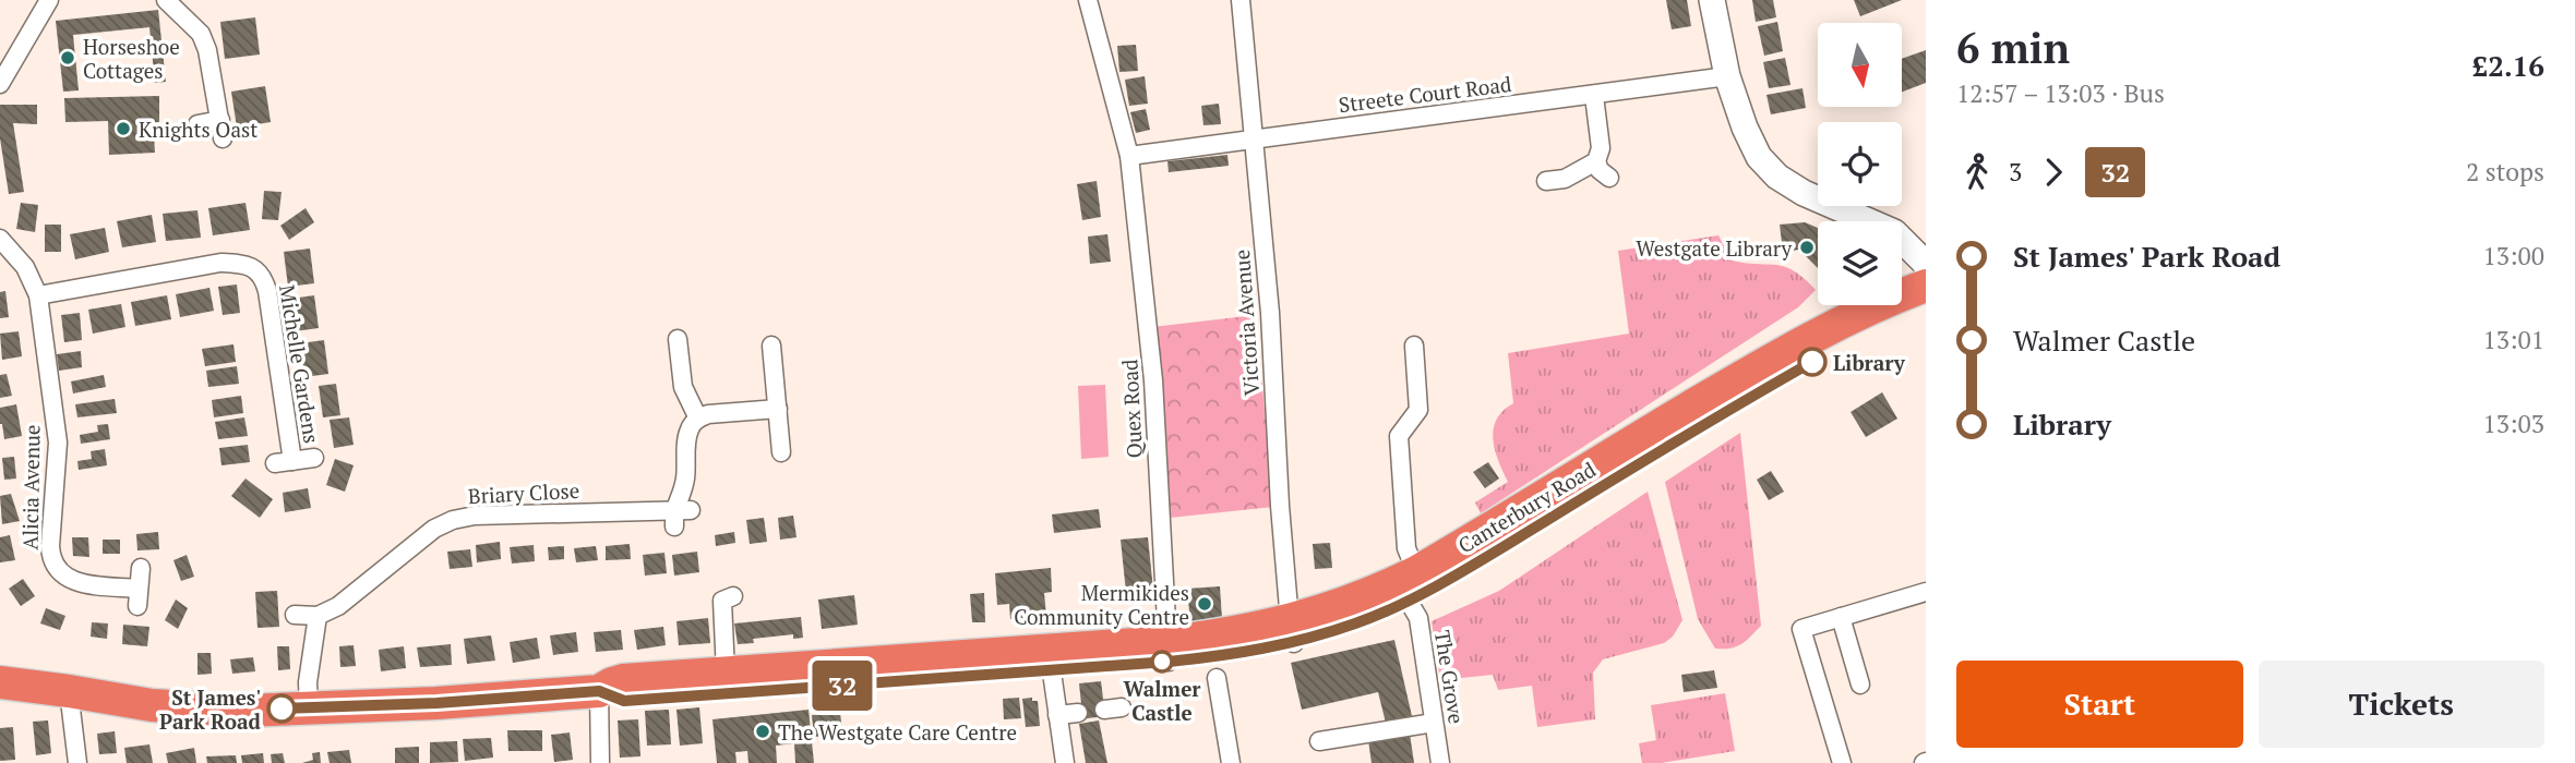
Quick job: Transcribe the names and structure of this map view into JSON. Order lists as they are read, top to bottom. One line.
{"streets":{"highway":["Canterbury Road"],"street":["Streete Court Road","Victoria Avenue","Michelle Gardens","Quex Road","Alicia Avenue","Briary Close","The Grove"]},"crossings":[["Streete Court Road","Victoria Avenue"],["Streete Court Road","Quex Road"],["Victoria Avenue","Canterbury Road"],["Michelle Gardens","Alicia Avenue"],["Quex Road","Canterbury Road"],["Canterbury Road","The Grove"]],"places":["Horseshoe Cottages","Knights Oast","Westgate Library","Library","Mermikides Community Centre","Walmer Castle","St James' Park Road","The Westgate Care Centre"],"lines":["bus line 32"],"north":"bottom","page":{"on_map":"32","heading":["6 min","12:57 – 13:03 · Bus","£2.16"],"legs":["3","32","2 stops"],"list":[{"name":"St James' Park Road","value":"13:00"},{"name":"Walmer Castle","value":"13:01"},{"name":"Library","value":"13:03"}],"buttons":["Start","Tickets"]}}
